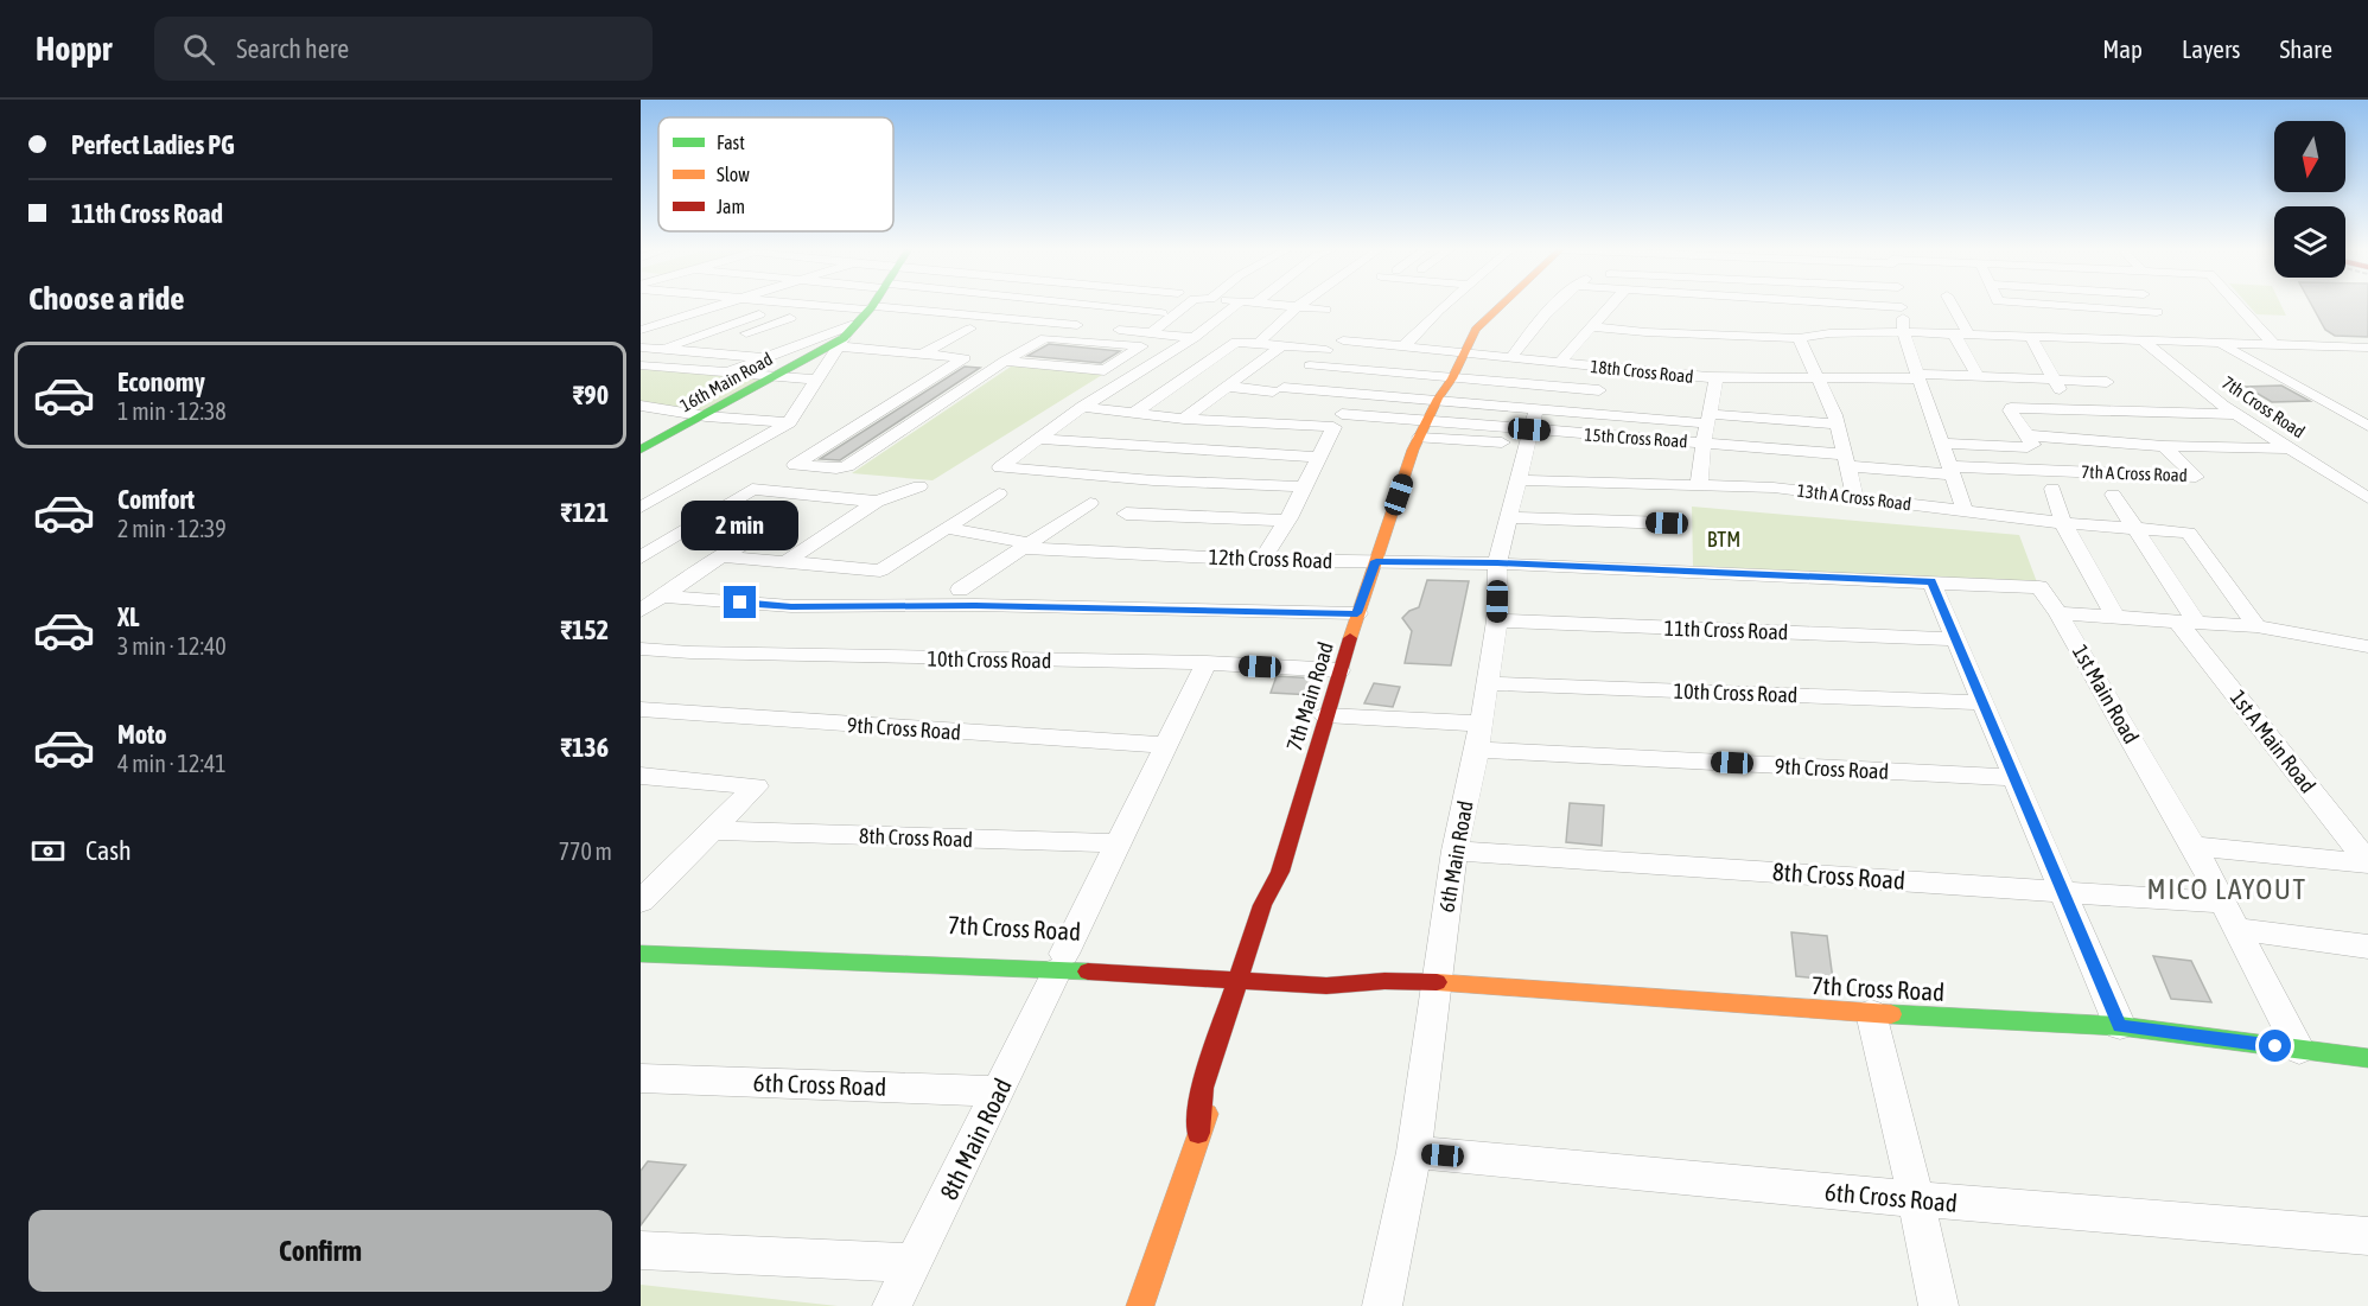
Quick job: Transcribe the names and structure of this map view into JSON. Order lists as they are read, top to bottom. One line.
{"streets":{"street":["18th Cross Road","16th Main Road","7th Cross Road","15th Cross Road","7th A Cross Road","13th A Cross Road","12th Cross Road","11th Cross Road","10th Cross Road","1st Main Road","7th Main Road","9th Cross Road","1st A Main Road","8th Cross Road","6th Main Road","6th Cross Road","8th Main Road"]},"crossings":[["18th Cross Road","7th Main Road"],["7th Cross Road","7th A Cross Road"],["7th Cross Road","1st Main Road"],["7th Cross Road","7th Main Road"],["7th Cross Road","6th Main Road"],["7th Cross Road","8th Main Road"],["15th Cross Road","7th A Cross Road"],["15th Cross Road","13th A Cross Road"],["15th Cross Road","6th Main Road"],["13th A Cross Road","1st Main Road"],["13th A Cross Road","1st A Main Road"],["13th A Cross Road","6th Main Road"],["12th Cross Road","1st Main Road"],["12th Cross Road","7th Main Road"],["12th Cross Road","6th Main Road"],["11th Cross Road","6th Main Road"],["10th Cross Road","7th Main Road"],["10th Cross Road","6th Main Road"],["10th Cross Road","8th Main Road"],["1st Main Road","1st A Main Road"],["1st Main Road","8th Cross Road"],["7th Main Road","9th Cross Road"],["9th Cross Road","6th Main Road"],["9th Cross Road","8th Main Road"],["8th Cross Road","6th Main Road"],["8th Cross Road","8th Main Road"],["6th Main Road","6th Cross Road"],["6th Cross Road","8th Main Road"]],"districts":["MICO LAYOUT"],"parks":["BTM"],"legend":["Fast","Slow","Jam"],"north":"bottom","page":{"header":"Hoppr","search":"Search here","nav":["Map","Layers","Share"],"banner":["Perfect Ladies PG","11th Cross Road"],"heading":"Choose a ride","list":[{"name":"Economy","note":"1 min · 12:38","value":"₹90"},{"name":"Comfort","note":"2 min · 12:39","value":"₹121"},{"name":"XL","note":"3 min · 12:40","value":"₹152"},{"name":"Moto","note":"4 min · 12:41","value":"₹136"}],"bubble":"2 min","pay":["Cash","770 m"],"buttons":"Confirm"}}
